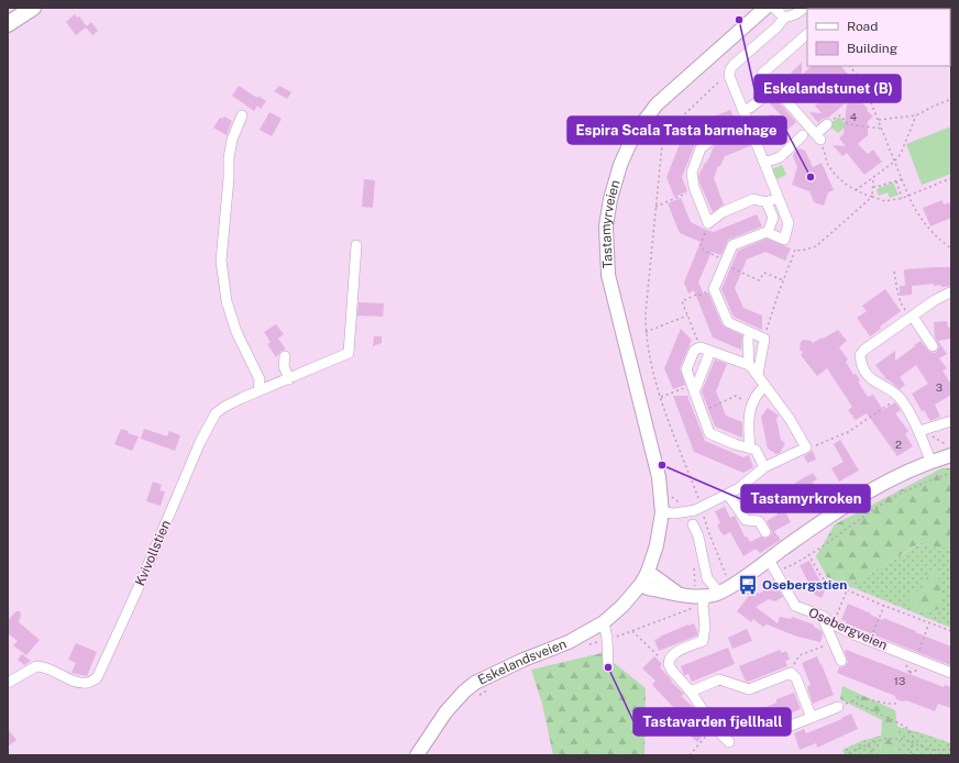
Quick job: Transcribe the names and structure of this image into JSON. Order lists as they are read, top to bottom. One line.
{"streets":{"main road":["Tastamyrveien","Eskelandsveien"],"street":["Kvivollstien","Osebergveien"]},"crossings":[["Tastamyrveien","Eskelandsveien"]],"places":{"other":["Eskelandstunet (B)","Espira Scala Tasta barnehage","Tastamyrkroken","Tastavarden fjellhall"],"bus stop":["Osebergstien"]},"house_numbers":["4","3","2","13"],"legend":["Road","Building"]}
